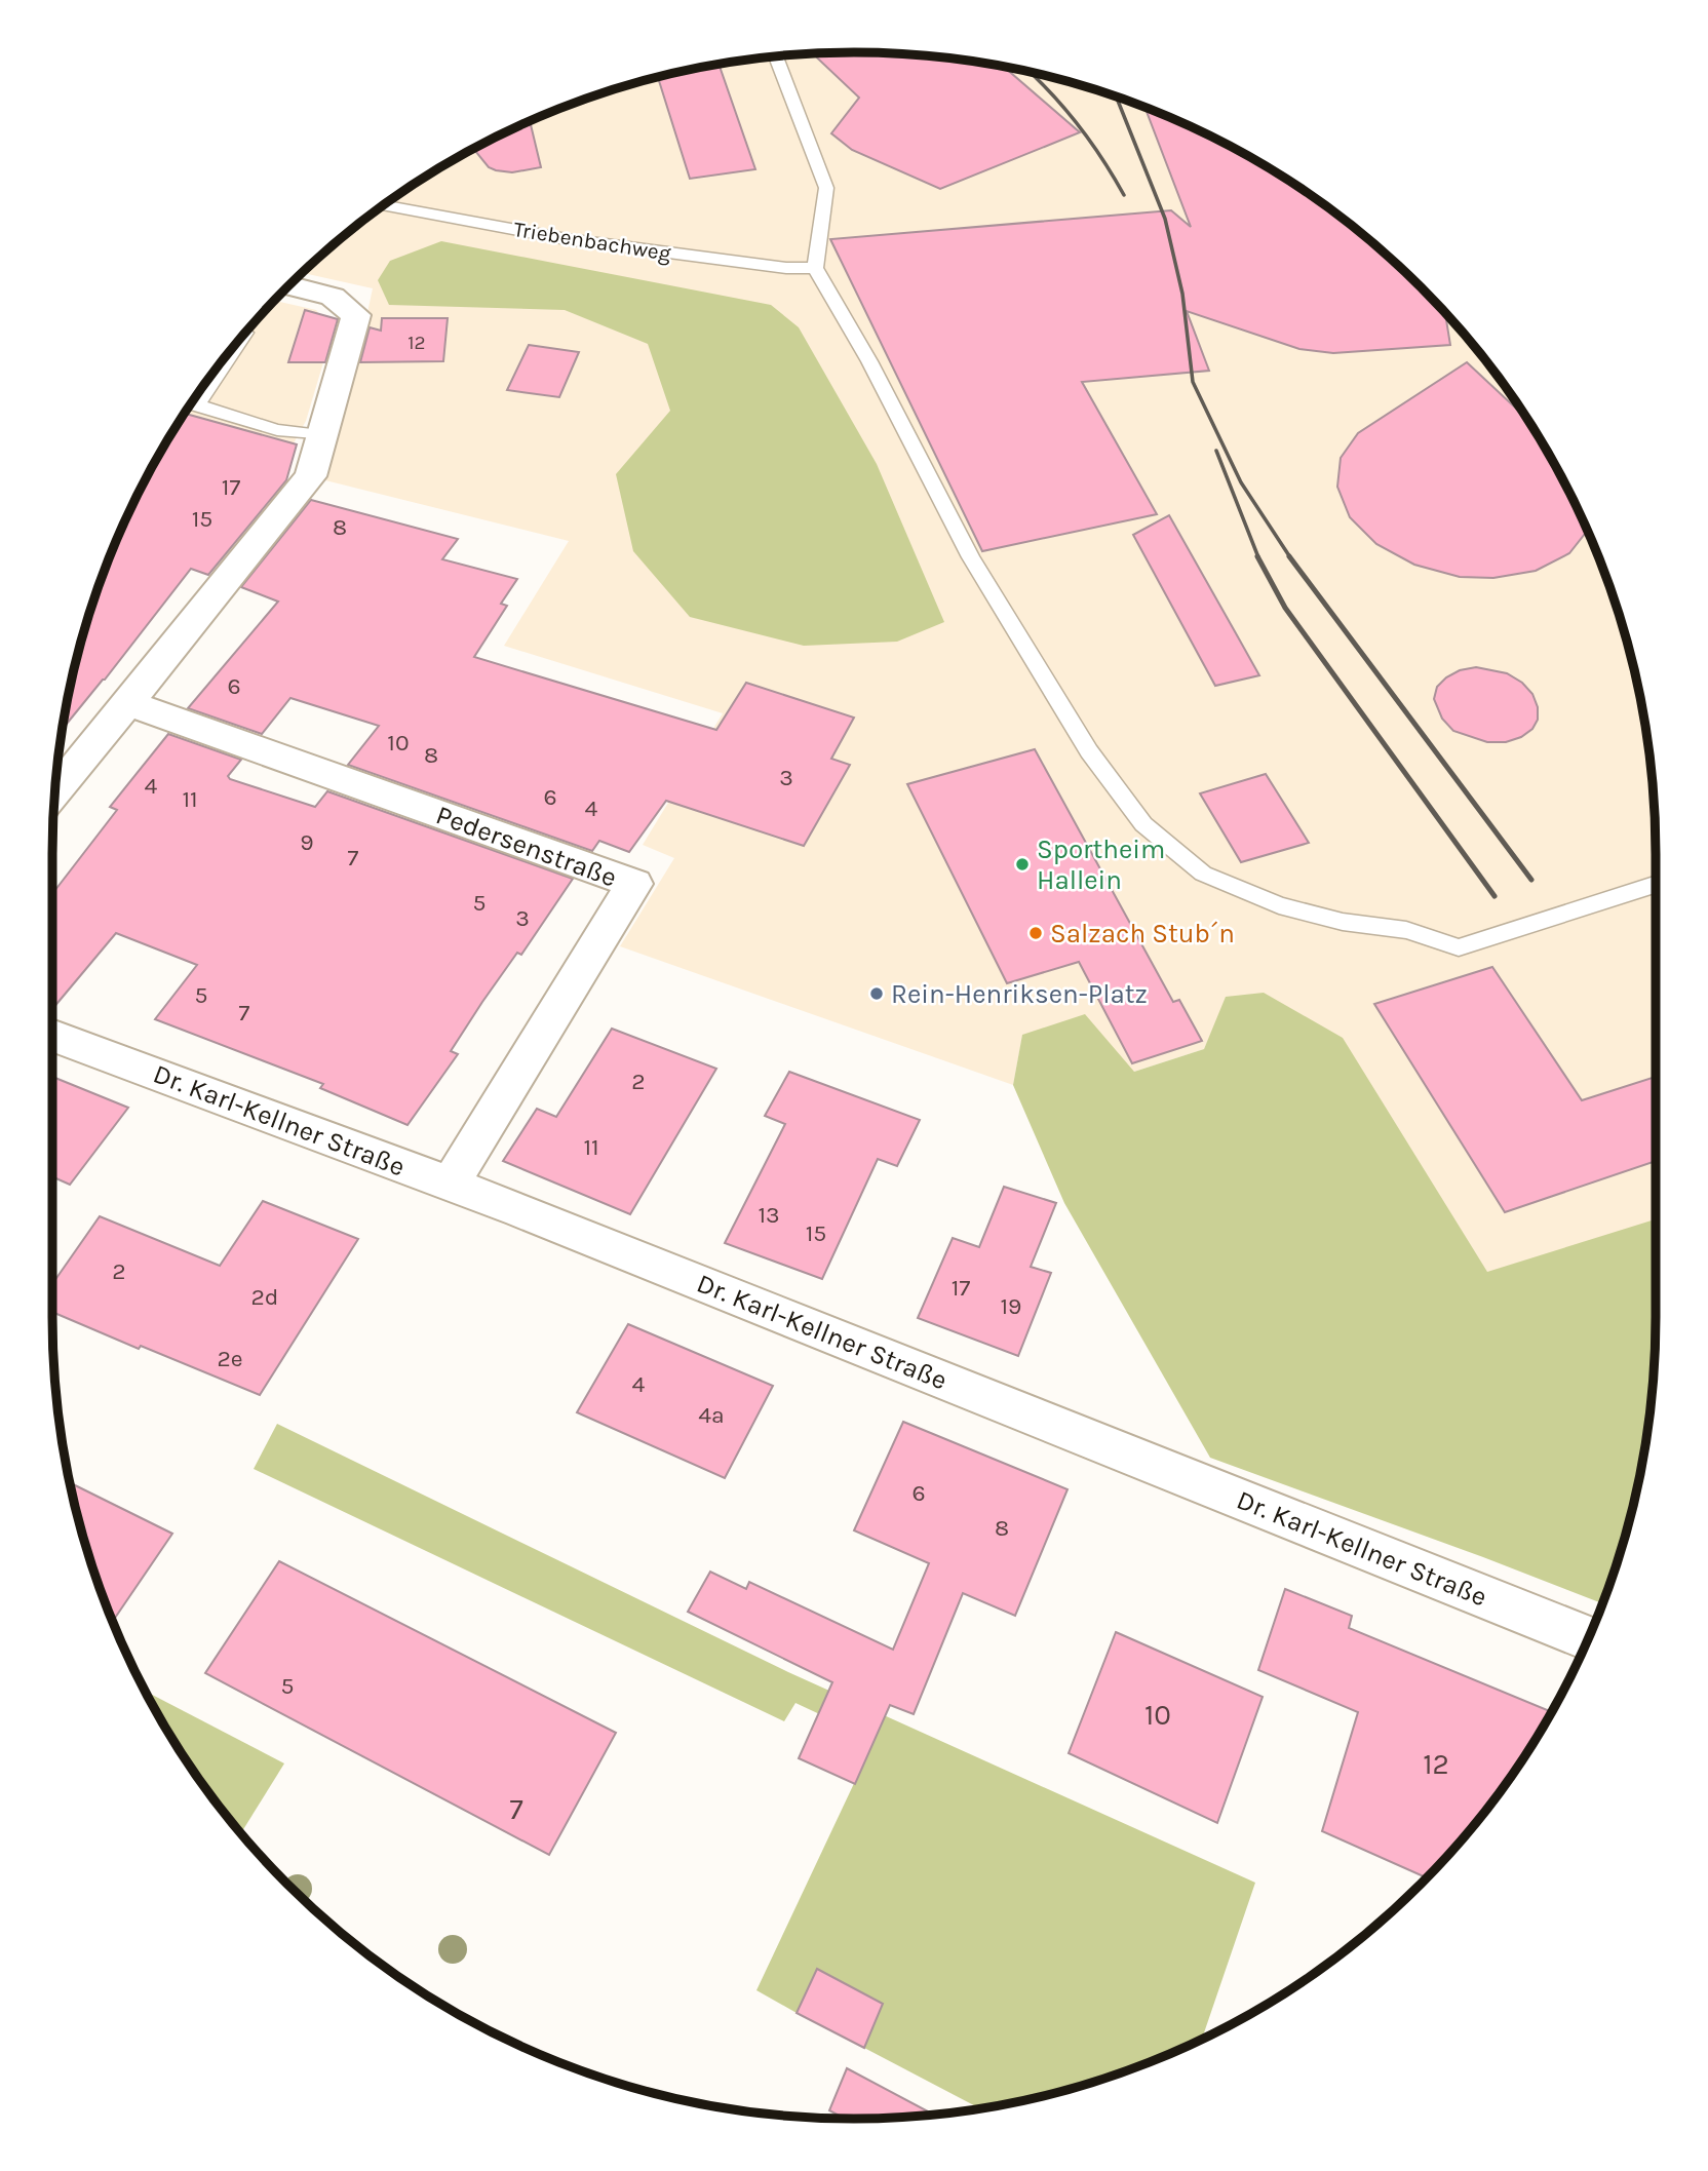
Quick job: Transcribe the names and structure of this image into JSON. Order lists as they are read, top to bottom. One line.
{"streets":{"street":["Pedersenstraße","Dr. Karl-Kellner Straße"],"lane":["Triebenbachweg"]},"crossings":[["Pedersenstraße","Dr. Karl-Kellner Straße"]],"places":["Sportheim Hallein","Salzach Stub´n","Rein-Henriksen-Platz"],"house_numbers":["12","17","15","8","6","10","8","3","4","6","11","4","9","7","5","3","5","7","2","11","13","15","2","17","2d","19","2e","4","4a","6","8","5","10","12","7"]}
